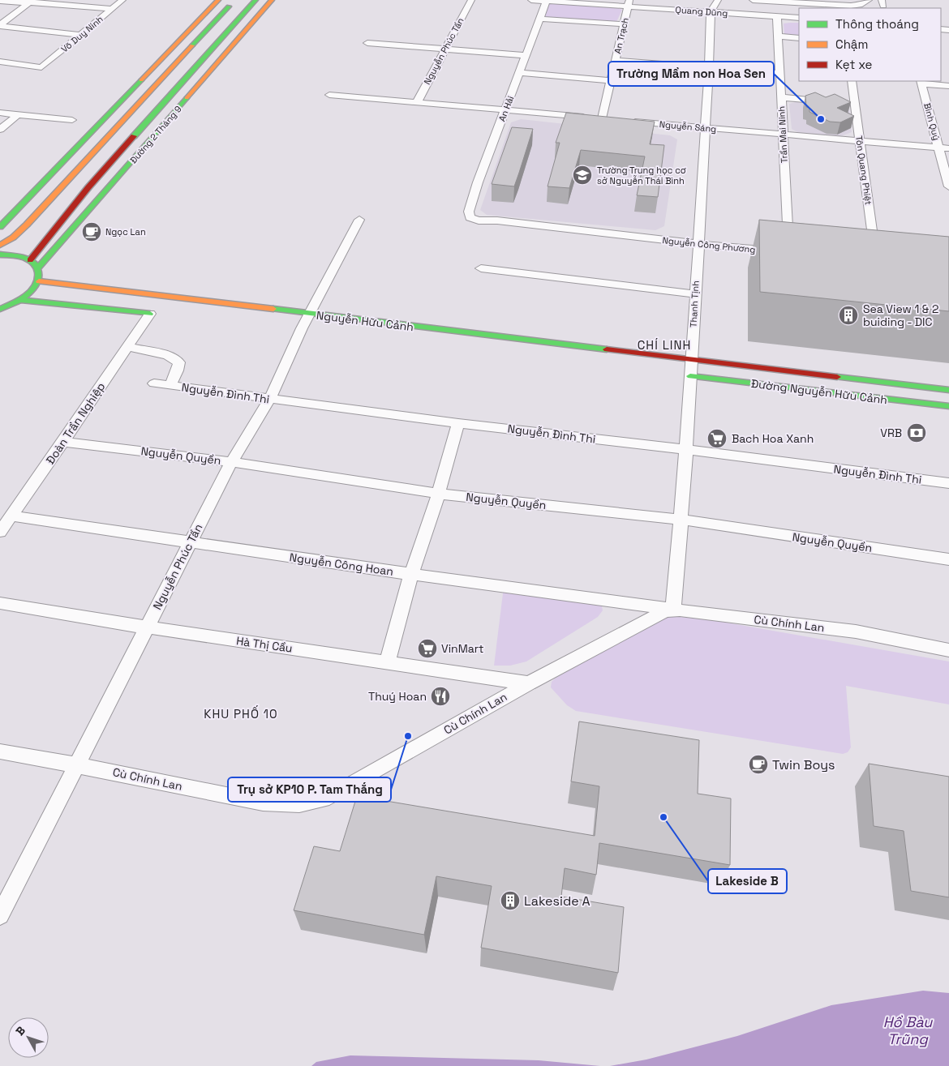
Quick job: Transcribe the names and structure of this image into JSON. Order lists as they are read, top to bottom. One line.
{"streets":{"main road":["Đường 2 Tháng 9","Nguyễn Hữu Cảnh","Đường Nguyễn Hữu Cảnh"],"street":["Quang Dũng","Võ Duy Ninh","An Trạch","Nguyễn Phúc Tần","An Hải","Bình Quý","Nguyễn Sáng","Trần Mai Ninh","Tôn Quang Phiệt","Nguyễn Công Phương","Thanh Tịnh","Nguyễn Đình Thi","Đoàn Trần Nghiệp","Nguyễn Quyền","Nguyễn Công Hoan","Cù Chính Lan","Hà Thị Cầu"]},"crossings":[["Quang Dũng","An Trạch"],["Quang Dũng","An Hải"],["Quang Dũng","Trần Mai Ninh"],["Quang Dũng","Thanh Tịnh"],["An Trạch","An Hải"],["Nguyễn Phúc Tần","Nguyễn Hữu Cảnh"],["Nguyễn Phúc Tần","Nguyễn Đình Thi"],["Nguyễn Phúc Tần","Nguyễn Quyền"],["Nguyễn Phúc Tần","Nguyễn Công Hoan"],["Nguyễn Phúc Tần","Cù Chính Lan"],["Nguyễn Phúc Tần","Hà Thị Cầu"],["An Hải","Nguyễn Công Phương"],["Bình Quý","Nguyễn Sáng"],["Nguyễn Sáng","Trần Mai Ninh"],["Nguyễn Sáng","Tôn Quang Phiệt"],["Nguyễn Sáng","Thanh Tịnh"],["Trần Mai Ninh","Nguyễn Công Phương"],["Nguyễn Công Phương","Thanh Tịnh"],["Thanh Tịnh","Nguyễn Hữu Cảnh"],["Thanh Tịnh","Đường Nguyễn Hữu Cảnh"],["Thanh Tịnh","Nguyễn Đình Thi"],["Thanh Tịnh","Nguyễn Quyền"],["Thanh Tịnh","Nguyễn Công Hoan"],["Thanh Tịnh","Cù Chính Lan"],["Nguyễn Hữu Cảnh","Đường Nguyễn Hữu Cảnh"],["Đoàn Trần Nghiệp","Nguyễn Quyền"],["Đoàn Trần Nghiệp","Nguyễn Công Hoan"],["Nguyễn Công Hoan","Cù Chính Lan"],["Cù Chính Lan","Hà Thị Cầu"]],"districts":["CHÍ LINH","KHU PHỐ 10"],"water":["Hồ Bàu Trũng"],"places":{"other":["Trường Mầm non Hoa Sen","Trụ sở KP10 P. Tam Thắng","Lakeside B"],"school or university":["Trường Trung học cơ sở Nguyễn Thái Bình"],"cafe":["Ngọc Lan","Twin Boys"],"building":["Sea View 1 & 2 buiding - DIC","Lakeside A"],"bank":["VRB"],"supermarket":["Bach Hoa Xanh","VinMart"],"restaurant":["Thuý Hoan"]},"legend":["Thông thoáng","Chậm","Kẹt xe"],"north":"top left"}
